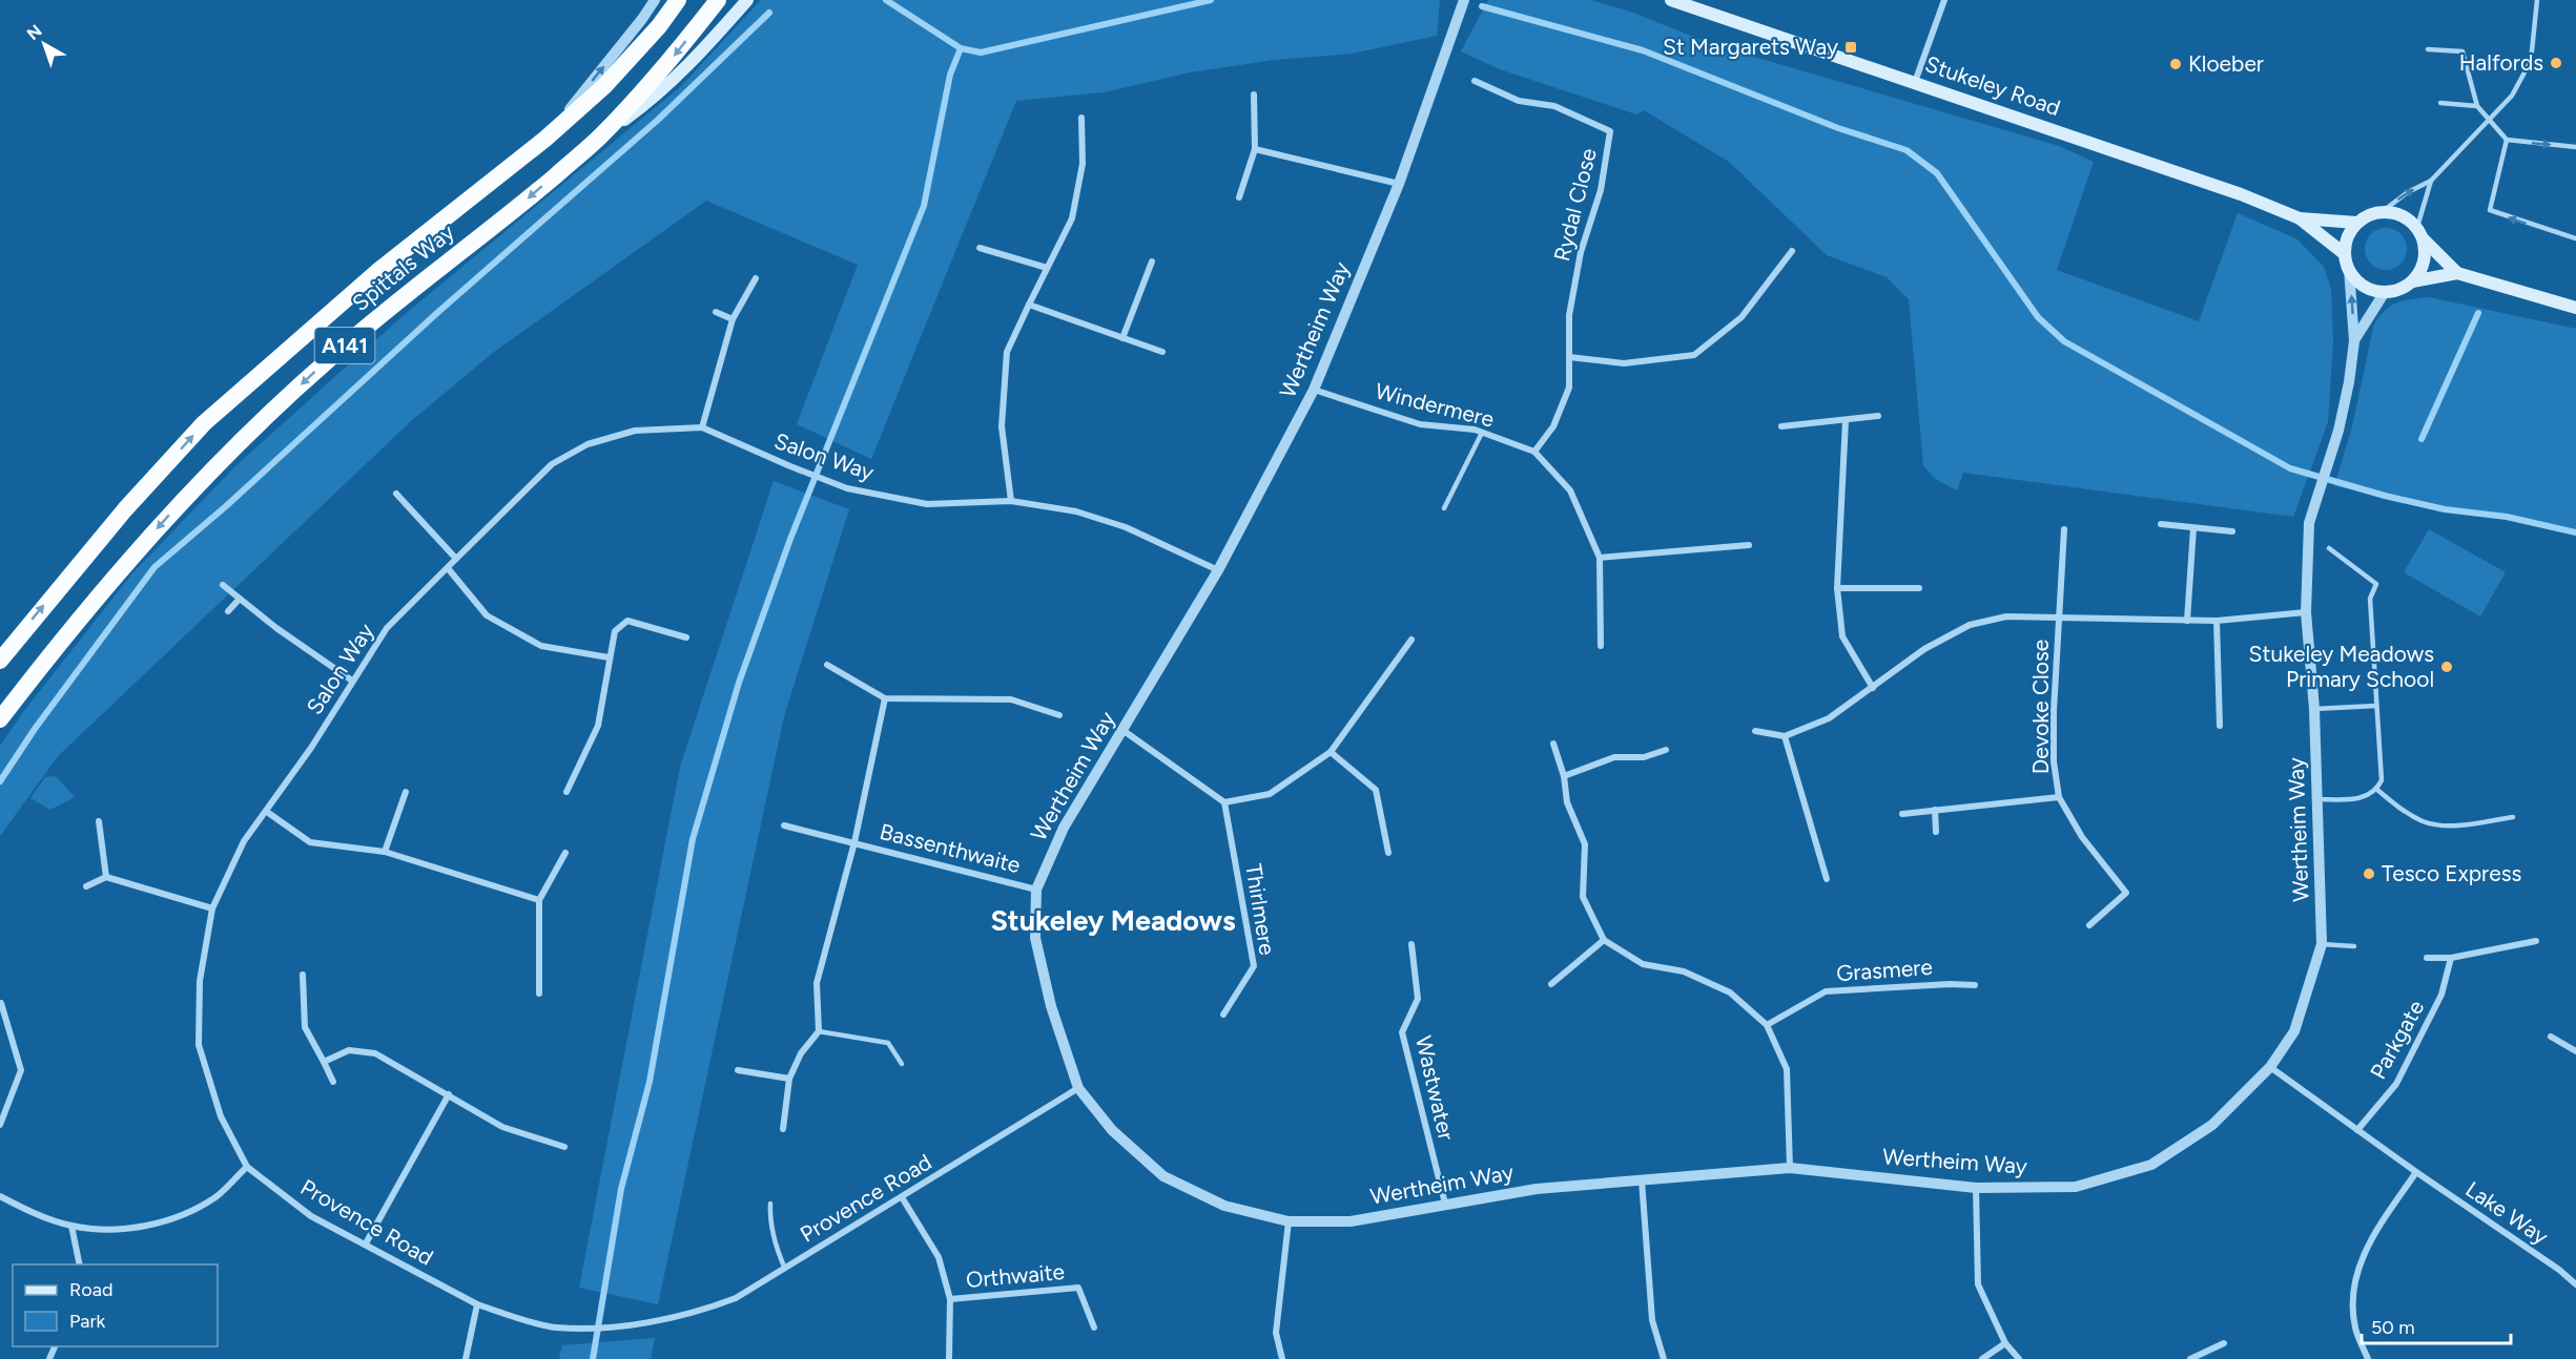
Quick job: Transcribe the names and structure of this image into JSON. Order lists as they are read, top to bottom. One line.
{"streets":{"highway":["Spittals Way","A141"],"main road":["Stukeley Road"],"street":["Rydal Close","Wertheim Way","Windermere","Salon Way","Devoke Close","Bassenthwaite","Thirlmere","Grasmere","Parkgate","Wastwater","Provence Road","Lake Way","Orthwaite"]},"crossings":[["Stukeley Road","Wertheim Way"],["Rydal Close","Windermere"],["Wertheim Way","Windermere"],["Wertheim Way","Salon Way"],["Wertheim Way","Devoke Close"],["Wertheim Way","Bassenthwaite"],["Wertheim Way","Wastwater"],["Wertheim Way","Provence Road"],["Salon Way","Provence Road"],["Provence Road","Orthwaite"]],"districts":["Stukeley Meadows"],"places":{"transit":["St Margarets Way"],"other":["Halfords","Kloeber","Stukeley Meadows Primary School","Tesco Express"]},"legend":["Road","Park"],"scale_bar":"50 m","north":"top left"}
